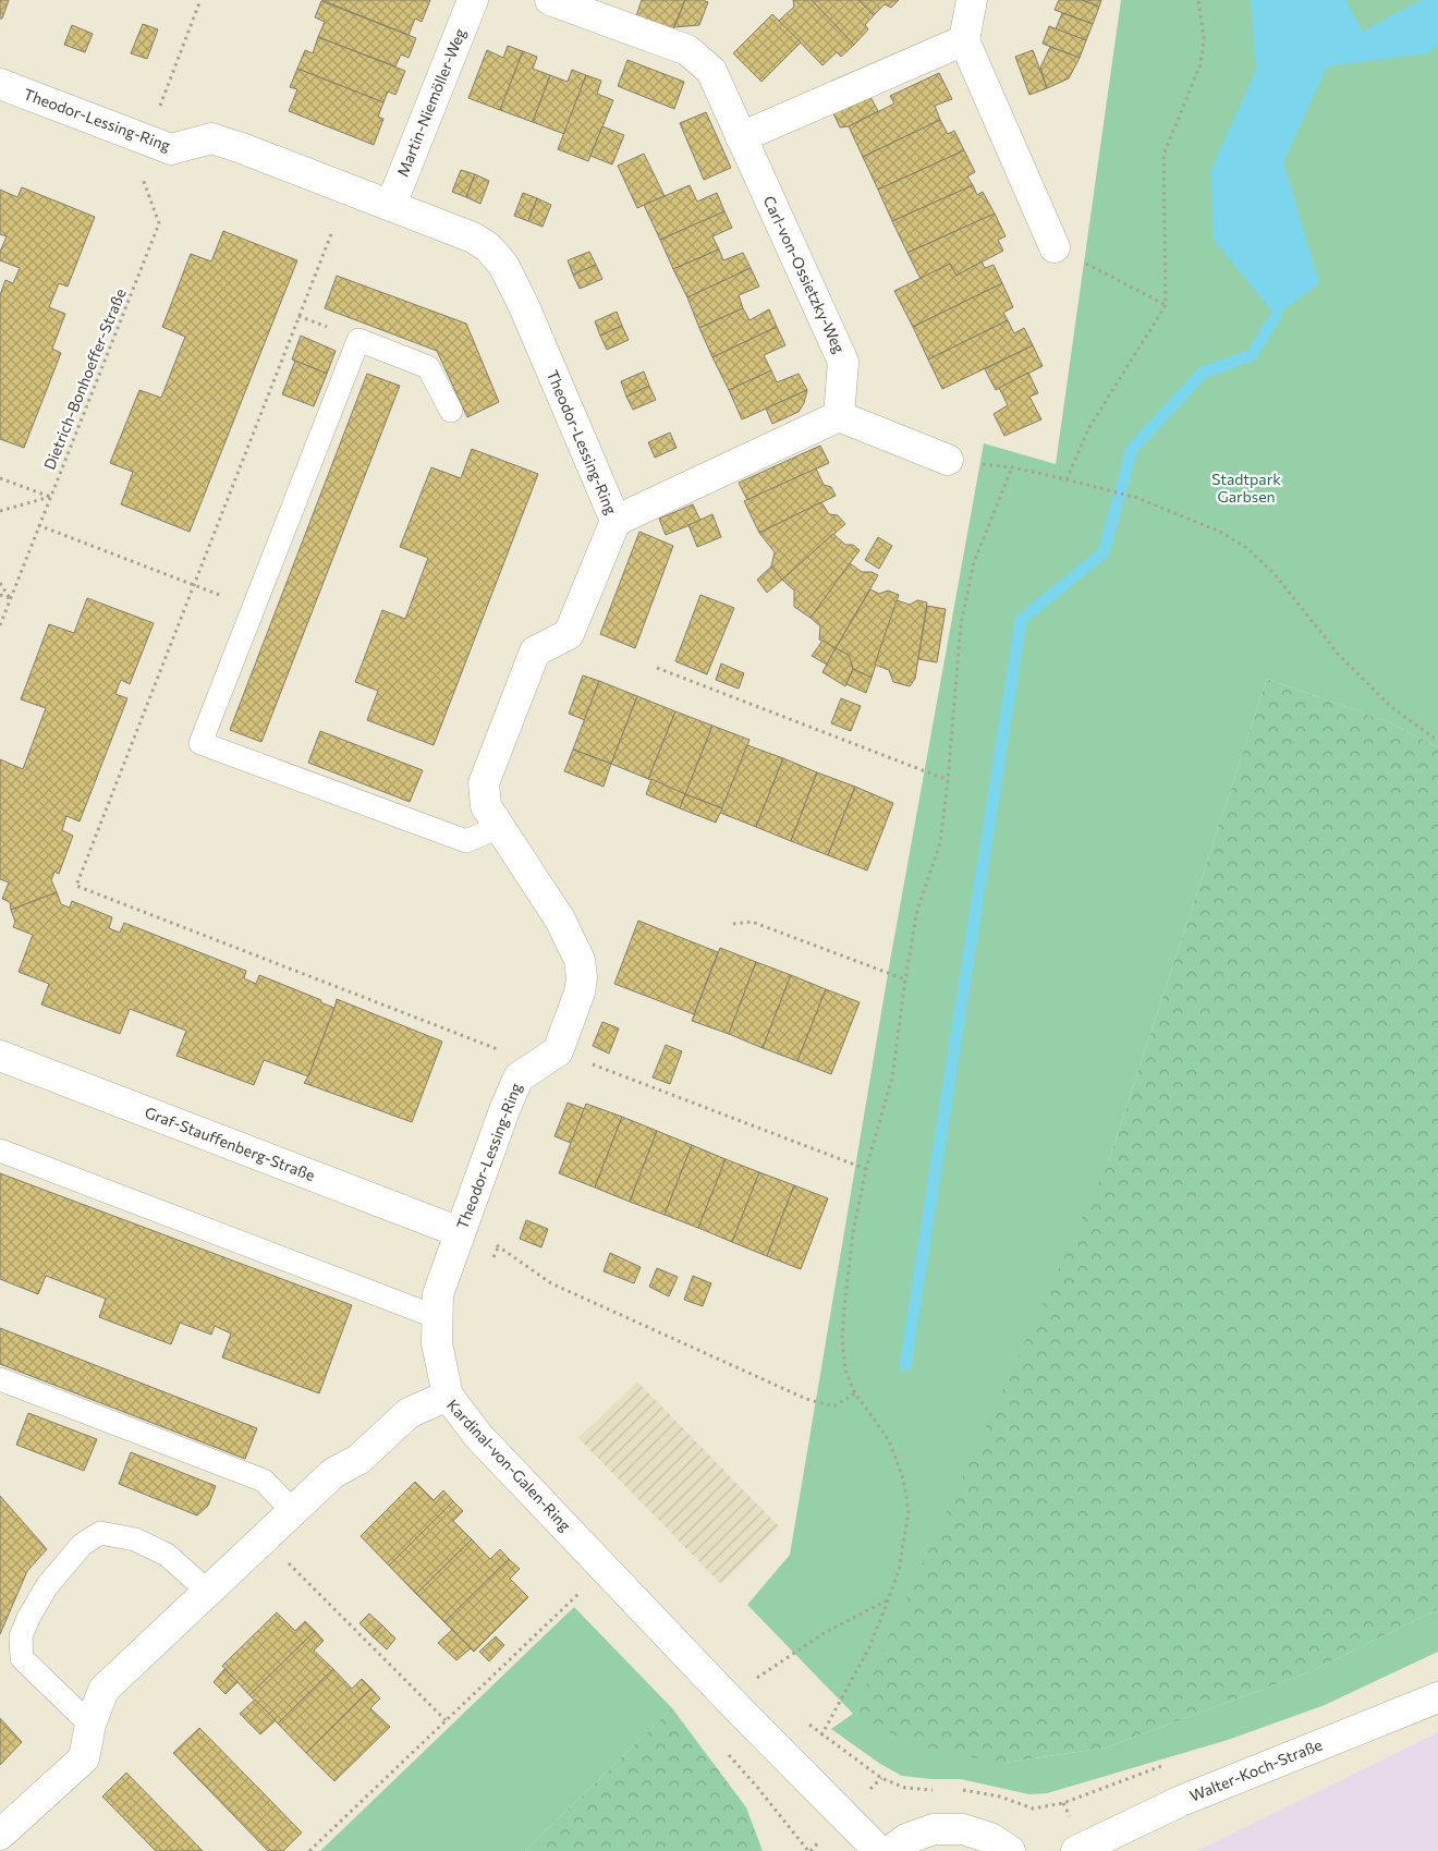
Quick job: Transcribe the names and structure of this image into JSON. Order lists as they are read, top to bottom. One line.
{"streets":{"street":["Martin-Niemöller-Weg","Theodor-Lessing-Ring","Carl-von-Ossietzky-Weg","Graf-Stauffenberg-Straße","Kardinal-von-Galen-Ring","Walter-Koch-Straße"],"path":["Dietrich-Bonhoeffer-Straße"]},"crossings":[["Martin-Niemöller-Weg","Theodor-Lessing-Ring"],["Theodor-Lessing-Ring","Dietrich-Bonhoeffer-Straße"],["Theodor-Lessing-Ring","Graf-Stauffenberg-Straße"],["Theodor-Lessing-Ring","Kardinal-von-Galen-Ring"]],"parks":["Stadtpark Garbsen"]}
